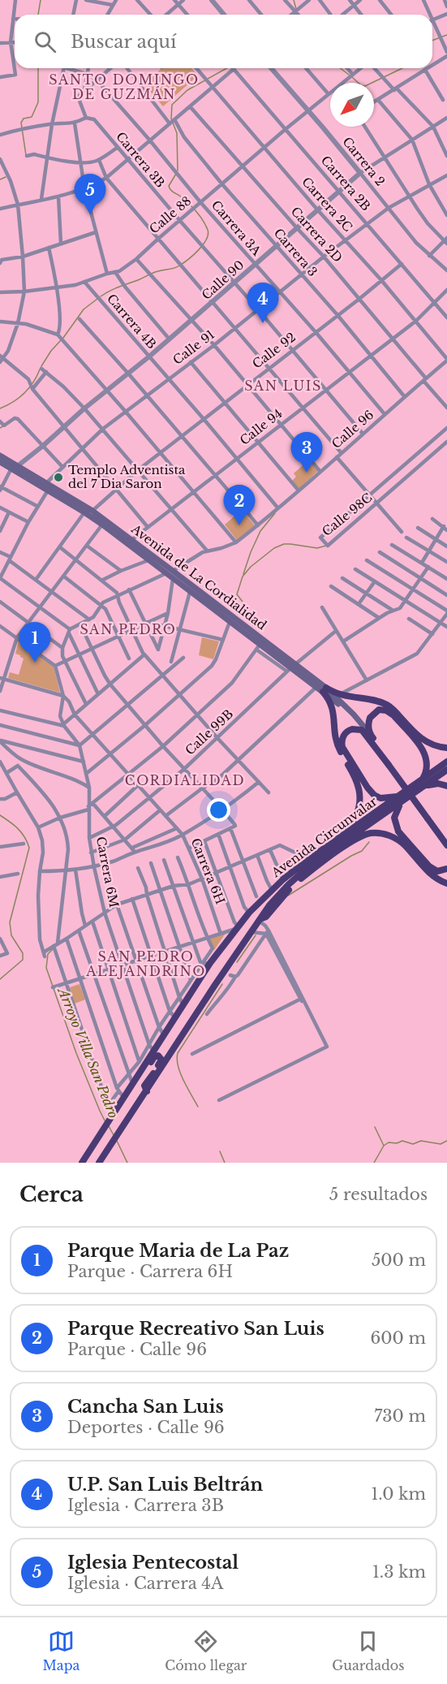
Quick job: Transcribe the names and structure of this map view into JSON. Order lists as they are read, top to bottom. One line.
{"streets":{"highway":["Avenida Circunvalar"],"main road":["Avenida de La Cordialidad"],"street":["Carrera 3B","Carrera 2","Carrera 2B","Carrera 2C","Calle 88","Carrera 3A","Carrera 2D","Carrera 3","Calle 90","Carrera 4B","Calle 91","Calle 92","Calle 94","Calle 96","Calle 98C","Calle 99B","Carrera 6H","Carrera 6M"]},"crossings":[["Carrera 3B","Calle 88"],["Carrera 3B","Calle 90"],["Carrera 3B","Calle 91"],["Carrera 3B","Calle 92"],["Carrera 3B","Calle 94"],["Carrera 3B","Calle 96"],["Carrera 2","Calle 88"],["Carrera 2","Calle 90"],["Carrera 2","Calle 91"],["Carrera 2B","Calle 88"],["Carrera 2B","Calle 90"],["Carrera 2B","Calle 91"],["Carrera 2B","Calle 92"],["Carrera 2B","Calle 94"],["Carrera 2C","Calle 88"],["Carrera 2C","Calle 90"],["Carrera 2C","Calle 91"],["Carrera 2C","Calle 92"],["Carrera 2C","Calle 94"],["Carrera 2C","Calle 96"],["Calle 88","Carrera 3A"],["Calle 88","Carrera 2D"],["Calle 88","Carrera 3"],["Calle 88","Carrera 4B"],["Carrera 3A","Calle 90"],["Carrera 3A","Calle 91"],["Carrera 3A","Calle 92"],["Carrera 3A","Calle 94"],["Carrera 3A","Calle 96"],["Carrera 2D","Calle 90"],["Carrera 2D","Calle 91"],["Carrera 2D","Calle 92"],["Carrera 2D","Calle 94"],["Carrera 2D","Calle 96"],["Carrera 3","Calle 90"],["Carrera 3","Calle 91"],["Carrera 3","Calle 92"],["Carrera 3","Calle 94"],["Carrera 3","Calle 96"],["Calle 90","Carrera 4B"],["Calle 90","Avenida de La Cordialidad"],["Carrera 4B","Calle 91"],["Carrera 4B","Calle 92"],["Carrera 4B","Calle 94"],["Carrera 4B","Calle 96"],["Calle 91","Avenida de La Cordialidad"],["Calle 92","Avenida de La Cordialidad"],["Calle 94","Avenida de La Cordialidad"],["Calle 96","Avenida de La Cordialidad"],["Avenida de La Cordialidad","Calle 99B"],["Calle 99B","Carrera 6H"],["Calle 99B","Carrera 6M"],["Avenida Circunvalar","Carrera 6M"]],"districts":["SANTO DOMINGO DE GUZMÁN","SAN LUIS","SAN PEDRO","CORDIALIDAD","SAN PEDRO ALEJANDRINO"],"water":["Arroyo Villa San Pedro"],"places":["Templo Adventista del 7 Dia Saron"],"north":"bottom left","page":{"search":"Buscar aquí","pins":["5","4","3","2","1"],"heading":["Cerca","5 resultados"],"list":[{"mark":"1","name":"Parque Maria de La Paz","note":"Parque · Carrera 6H","value":"500 m"},{"mark":"2","name":"Parque Recreativo San Luis","note":"Parque · Calle 96","value":"600 m"},{"mark":"3","name":"Cancha San Luis","note":"Deportes · Calle 96","value":"730 m"},{"mark":"4","name":"U.P. San Luis Beltrán","note":"Iglesia · Carrera 3B","value":"1.0 km"},{"mark":"5","name":"Iglesia Pentecostal","note":"Iglesia · Carrera 4A","value":"1.3 km"}],"nav":["Mapa","Cómo llegar","Guardados"]}}
